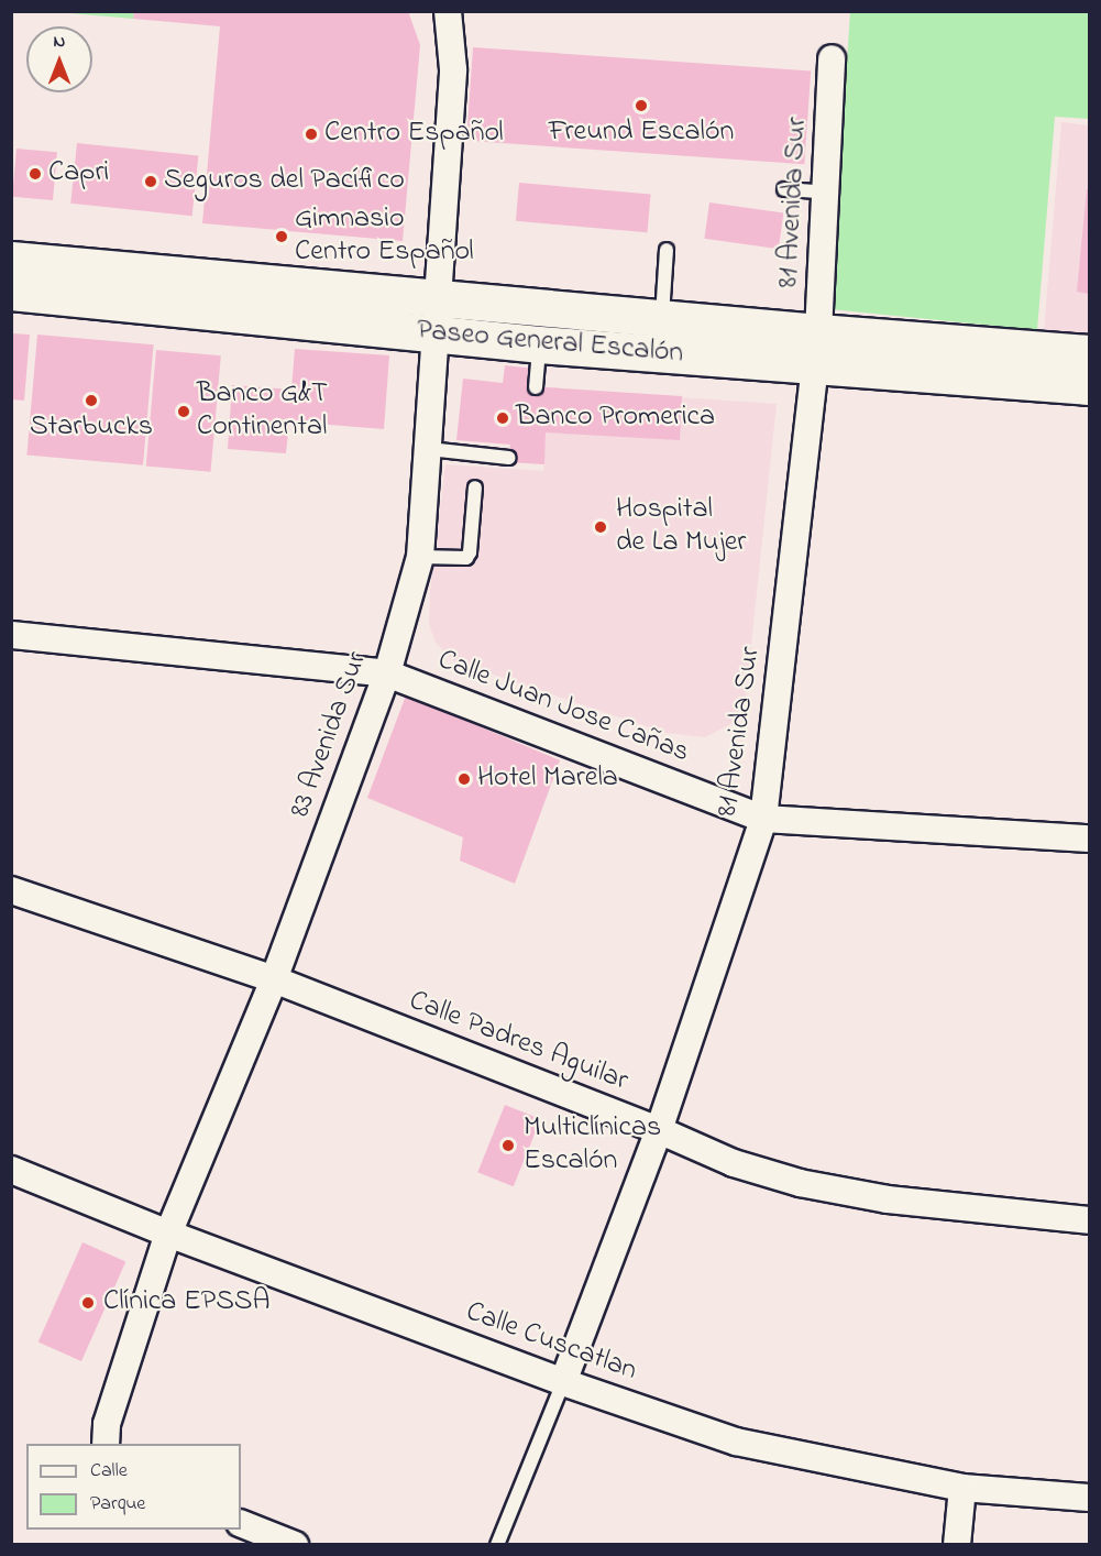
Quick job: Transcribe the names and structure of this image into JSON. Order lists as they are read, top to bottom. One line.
{"streets":{"main road":["Paseo General Escalón"],"street":["81 Avenida Sur","Calle Juan Jose Cañas","83 Avenida Sur","Calle Padres Aguilar","Calle Cuscatlan"]},"crossings":[["81 Avenida Sur","Paseo General Escalón"],["81 Avenida Sur","Calle Juan Jose Cañas"],["81 Avenida Sur","Calle Padres Aguilar"],["81 Avenida Sur","Calle Cuscatlan"],["Paseo General Escalón","83 Avenida Sur"],["Calle Juan Jose Cañas","83 Avenida Sur"],["83 Avenida Sur","Calle Padres Aguilar"],["83 Avenida Sur","Calle Cuscatlan"]],"places":["Freund Escalón","Centro Español","Capri","Seguros del Pacífico","Gimnasio Centro Español","Starbucks","Banco G&T Continental","Banco Promerica","Hospital de La Mujer","Hotel Marela","Multiclínicas Escalón","Clínica EPSSA"],"legend":["Calle","Parque"],"north":"top"}
